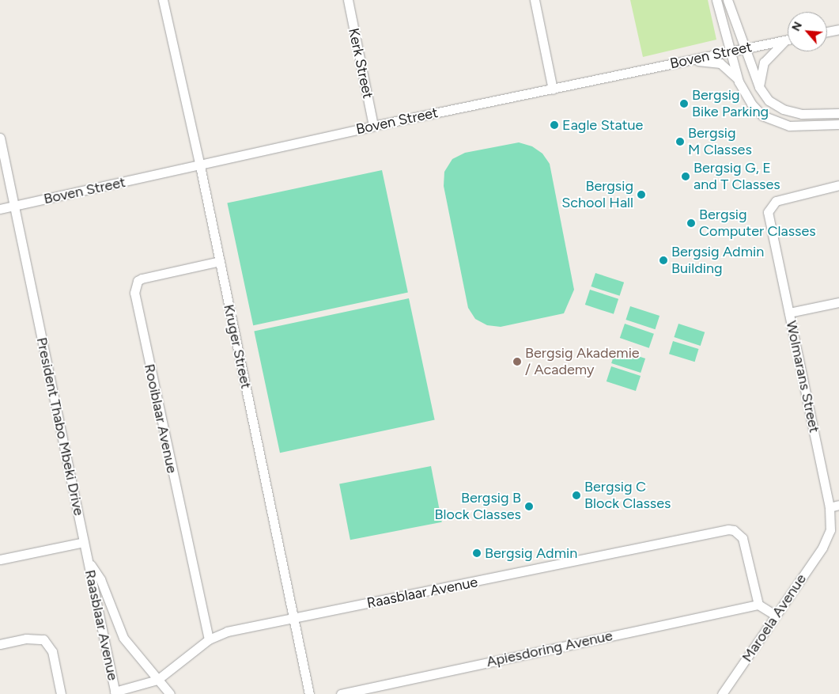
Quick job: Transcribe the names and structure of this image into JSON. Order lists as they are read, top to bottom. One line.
{"streets":{"street":["Boven Street","Kerk Street","Kruger Street","Wolmarans Street","Rooiblaar Avenue","President Thabo Mbeki Drive","Raasblaar Avenue","Maroela Avenue","Apiesdoring Avenue"]},"crossings":[["Boven Street","Kerk Street"],["Boven Street","Kruger Street"],["Boven Street","President Thabo Mbeki Drive"],["Kruger Street","Rooiblaar Avenue"],["Kruger Street","Raasblaar Avenue"],["Wolmarans Street","Maroela Avenue"],["Rooiblaar Avenue","Raasblaar Avenue"],["President Thabo Mbeki Drive","Raasblaar Avenue"],["Raasblaar Avenue","Apiesdoring Avenue"]],"places":["Bergsig Bike Parking","Eagle Statue","Bergsig M Classes","Bergsig G, E and T Classes","Bergsig School Hall","Bergsig Computer Classes","Bergsig Admin Building","Bergsig Akademie / Academy","Bergsig C Block Classes","Bergsig B Block Classes","Bergsig Admin"],"north":"top left"}
